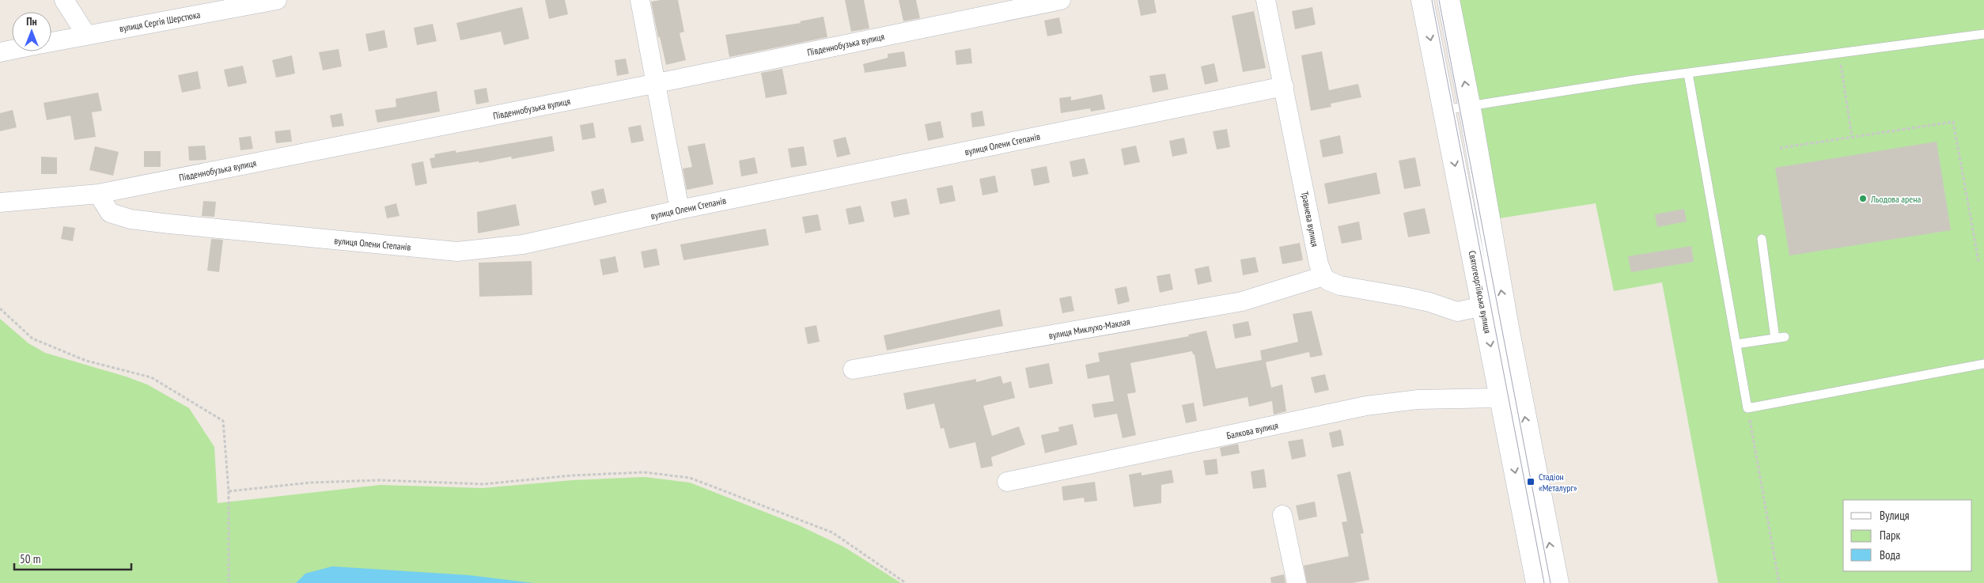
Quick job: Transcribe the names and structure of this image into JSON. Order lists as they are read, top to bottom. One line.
{"streets":{"main road":["Святогеоргіївська вулиця"],"street":["вулиця Сергія Шерстюка","Південнобузька вулиця","вулиця Олени Степанів","Травнева вулиця","вулиця Миклухо-Маклая","Балкова вулиця"]},"crossings":[["Південнобузька вулиця","вулиця Олени Степанів"],["вулиця Олени Степанів","Травнева вулиця"],["Травнева вулиця","вулиця Миклухо-Маклая"],["Святогеоргіївська вулиця","Балкова вулиця"]],"places":{"other":["Льодова арена"],"transit":["Стадіон «Металург»"]},"legend":["Вулиця","Парк","Вода"],"scale_bar":"50 m","north":"top"}
